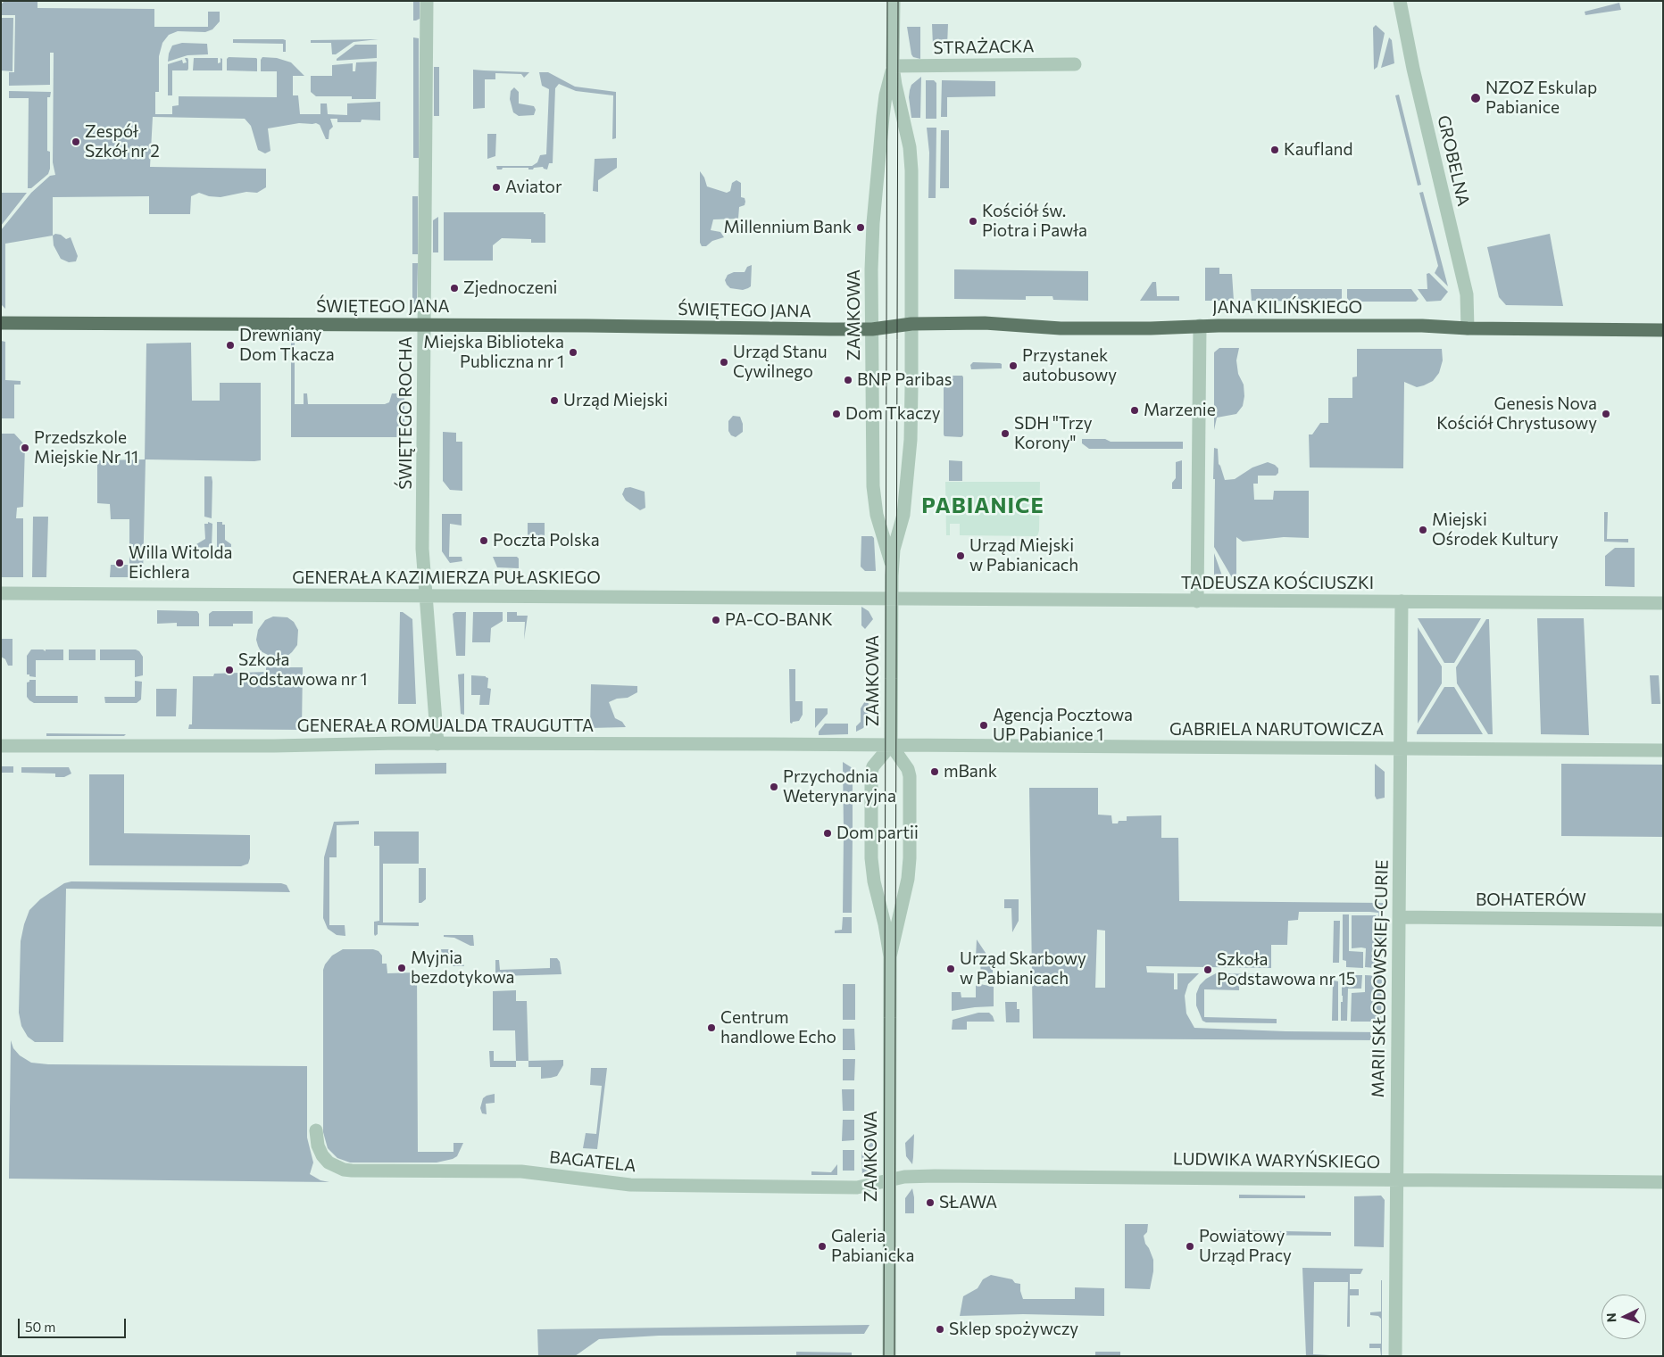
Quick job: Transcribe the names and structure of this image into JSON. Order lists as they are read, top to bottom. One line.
{"streets":{"main road":["ŚWIĘTEGO JANA","JANA KILIŃSKIEGO"],"street":["STRAŻACKA","GROBELNA","ZAMKOWA","ŚWIĘTEGO ROCHA","GENERAŁA KAZIMIERZA PUŁASKIEGO","TADEUSZA KOŚCIUSZKI","GENERAŁA ROMUALDA TRAUGUTTA","GABRIELA NARUTOWICZA","BOHATERÓW","MARII SKŁODOWSKIEJ-CURIE","LUDWIKA WARYŃSKIEGO","BAGATELA"]},"crossings":[["STRAŻACKA","ZAMKOWA"],["GROBELNA","JANA KILIŃSKIEGO"],["ŚWIĘTEGO JANA","JANA KILIŃSKIEGO"],["ŚWIĘTEGO JANA","ZAMKOWA"],["ŚWIĘTEGO JANA","ŚWIĘTEGO ROCHA"],["JANA KILIŃSKIEGO","ZAMKOWA"],["ZAMKOWA","GENERAŁA KAZIMIERZA PUŁASKIEGO"],["ZAMKOWA","TADEUSZA KOŚCIUSZKI"],["ZAMKOWA","GENERAŁA ROMUALDA TRAUGUTTA"],["ZAMKOWA","GABRIELA NARUTOWICZA"],["ZAMKOWA","LUDWIKA WARYŃSKIEGO"],["ZAMKOWA","BAGATELA"],["ŚWIĘTEGO ROCHA","GENERAŁA KAZIMIERZA PUŁASKIEGO"],["ŚWIĘTEGO ROCHA","GENERAŁA ROMUALDA TRAUGUTTA"],["GENERAŁA KAZIMIERZA PUŁASKIEGO","TADEUSZA KOŚCIUSZKI"],["TADEUSZA KOŚCIUSZKI","MARII SKŁODOWSKIEJ-CURIE"],["GENERAŁA ROMUALDA TRAUGUTTA","GABRIELA NARUTOWICZA"],["GABRIELA NARUTOWICZA","MARII SKŁODOWSKIEJ-CURIE"],["BOHATERÓW","MARII SKŁODOWSKIEJ-CURIE"],["MARII SKŁODOWSKIEJ-CURIE","LUDWIKA WARYŃSKIEGO"],["LUDWIKA WARYŃSKIEGO","BAGATELA"]],"districts":["PABIANICE"],"places":["NZOZ Eskulap Pabianice","Zespół Szkół nr 2","Kaufland","Aviator","Kościół św. Piotra i Pawła","Millennium Bank","Zjednoczeni","Drewniany Dom Tkacza","Miejska Biblioteka Publiczna nr 1","Urząd Stanu Cywilnego","Przystanek autobusowy","BNP Paribas","Urząd Miejski","Marzenie","Dom Tkaczy","Genesis Nova Kościół Chrystusowy","SDH \"Trzy Korony\"","Przedszkole Miejskie Nr 11","Miejski Ośrodek Kultury","Poczta Polska","Urząd Miejski w Pabianicach","Willa Witolda Eichlera","PA-CO-BANK","Szkoła Podstawowa nr 1","Agencja Pocztowa UP Pabianice 1","mBank","Przychodnia Weterynaryjna","Dom partii","Myjnia bezdotykowa","Urząd Skarbowy w Pabianicach","Szkoła Podstawowa nr 15","Centrum handlowe Echo","SŁAWA","Galeria Pabianicka","Powiatowy Urząd Pracy","Sklep spożywczy"],"scale_bar":"50 m","north":"left"}
